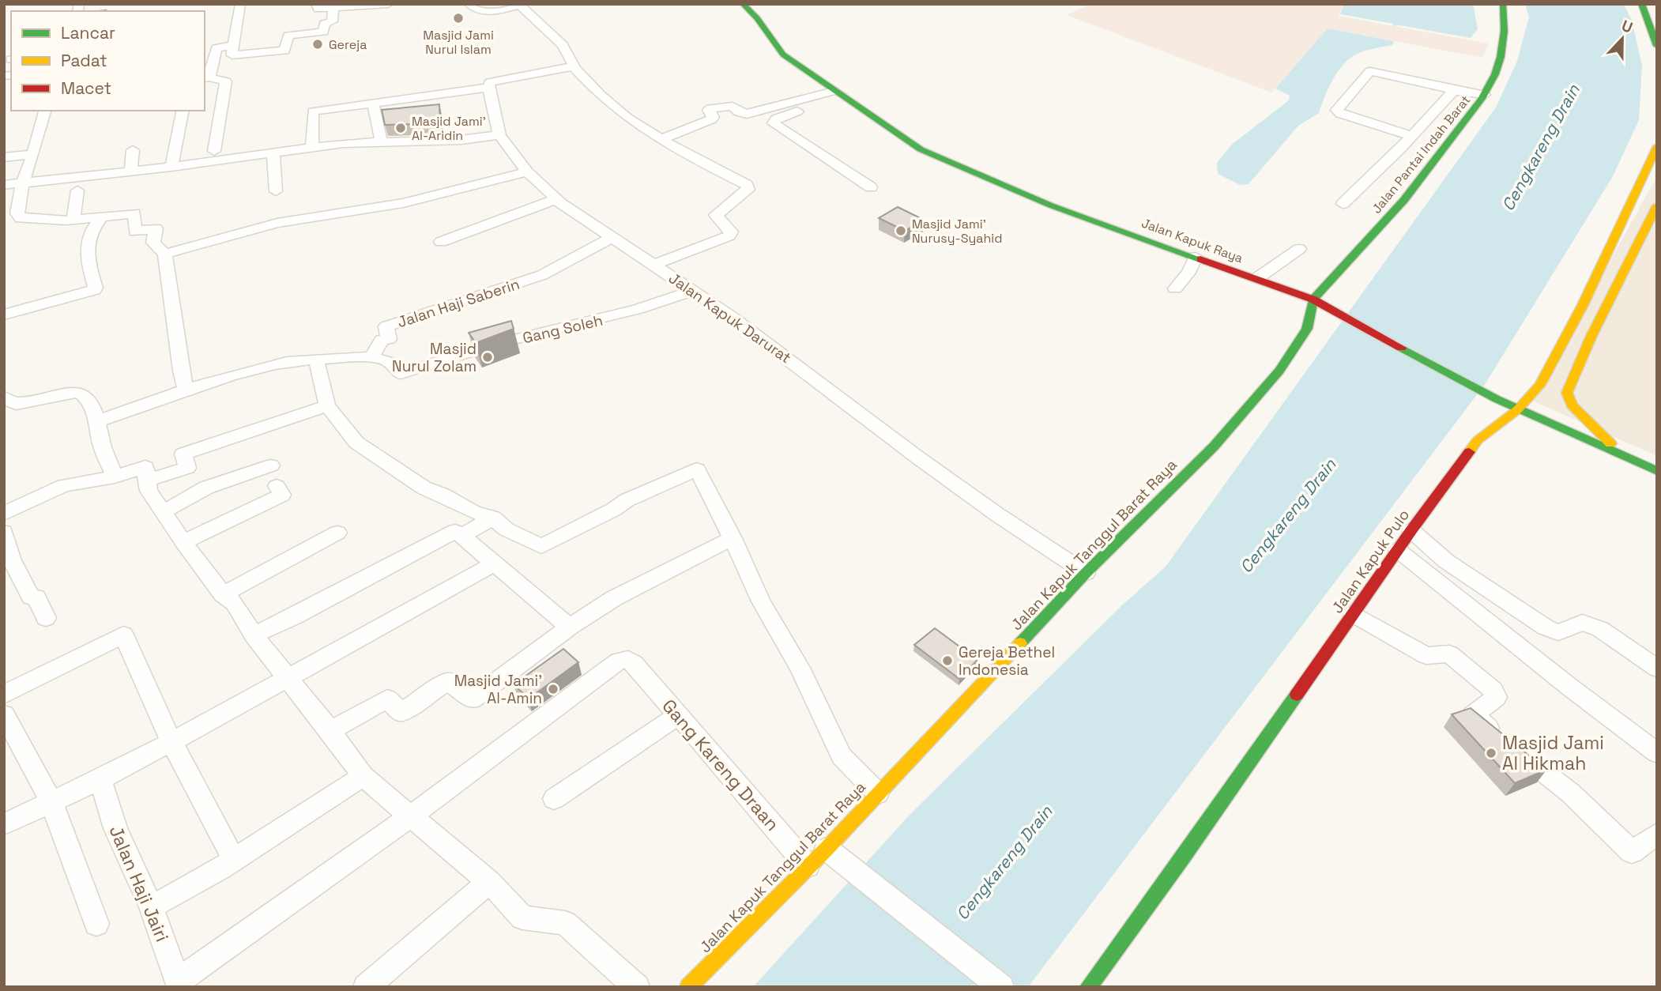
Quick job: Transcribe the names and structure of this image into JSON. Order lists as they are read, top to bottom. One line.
{"streets":{"main road":["Jalan Pantai Indah Barat","Jalan Kapuk Raya","Jalan Kapuk Tanggul Barat Raya","Jalan Kapuk Pulo"],"street":["Jalan Haji Saberin","Jalan Kapuk Darurat","Gang Soleh","Gang Kareng Draan","Jalan Haji Jairi"]},"crossings":[["Jalan Pantai Indah Barat","Jalan Kapuk Raya"],["Jalan Pantai Indah Barat","Jalan Kapuk Tanggul Barat Raya"],["Jalan Kapuk Raya","Jalan Kapuk Tanggul Barat Raya"],["Jalan Kapuk Raya","Jalan Kapuk Pulo"],["Jalan Haji Saberin","Jalan Kapuk Darurat"],["Jalan Haji Saberin","Gang Soleh"],["Jalan Kapuk Darurat","Gang Soleh"],["Jalan Kapuk Darurat","Jalan Kapuk Tanggul Barat Raya"],["Jalan Kapuk Tanggul Barat Raya","Gang Kareng Draan"]],"water":["Cengkareng Drain"],"places":["Masjid Jami Nurul Islam","Gereja","Masjid Jami' Al-Aridin","Masjid Jami' Nurusy-Syahid","Masjid Nurul Zolam","Gereja Bethel Indonesia","Masjid Jami' Al-Amin","Masjid Jami Al Hikmah"],"legend":["Lancar","Padat","Macet"],"north":"top"}
